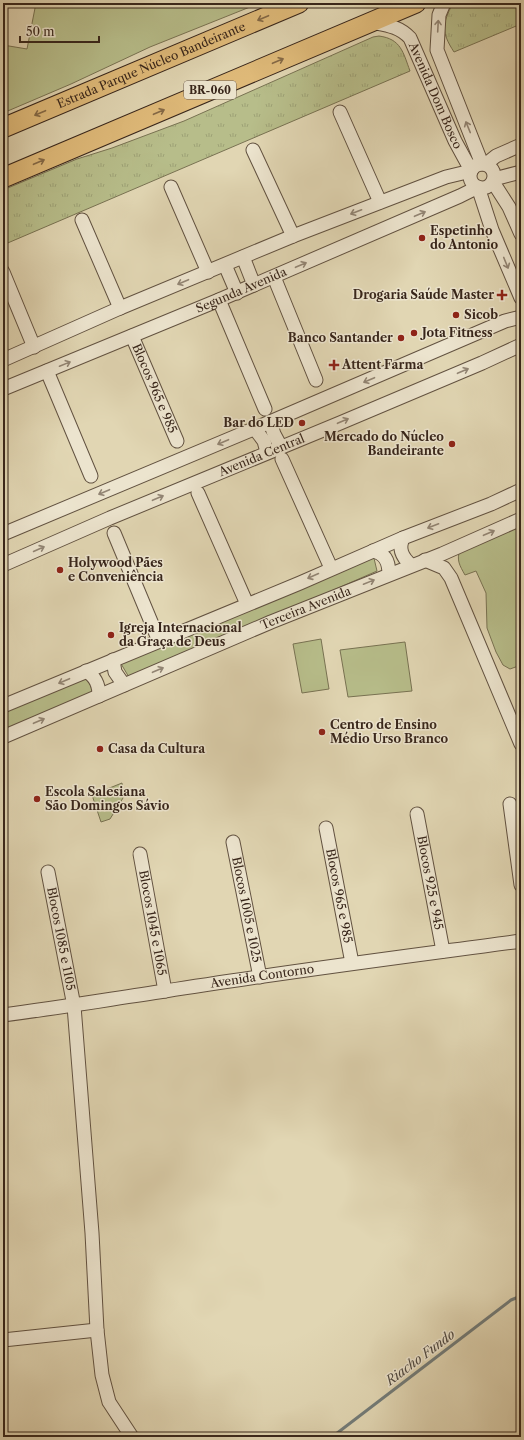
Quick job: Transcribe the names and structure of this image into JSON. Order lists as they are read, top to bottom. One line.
{"streets":{"highway":["Estrada Parque Núcleo Bandeirante","BR-060"],"street":["Avenida Dom Bosco","Segunda Avenida","Blocos 965 e 985","Avenida Central","Terceira Avenida","Blocos 925 e 945","Blocos 1005 e 1025","Blocos 1045 e 1065","Blocos 1085 e 1105","Avenida Contorno"]},"crossings":[["BR-060","Avenida Dom Bosco"],["Avenida Dom Bosco","Segunda Avenida"],["Segunda Avenida","Blocos 965 e 985"],["Blocos 965 e 985","Avenida Contorno"],["Blocos 925 e 945","Avenida Contorno"],["Blocos 1005 e 1025","Avenida Contorno"],["Blocos 1045 e 1065","Avenida Contorno"],["Blocos 1085 e 1105","Avenida Contorno"]],"water":["Riacho Fundo"],"places":{"other":["Espetinho do Antonio","Sicob","Jota Fitness","Banco Santander","Bar do LED","Mercado do Núcleo Bandeirante","Holywood Pães e Conveniência","Igreja Internacional da Graça de Deus","Centro de Ensino Médio Urso Branco","Casa da Cultura","Escola Salesiana São Domingos Sávio"],"health":["Drogaria Saúde Master","Attent Farma"]},"scale_bar":"50 m"}
